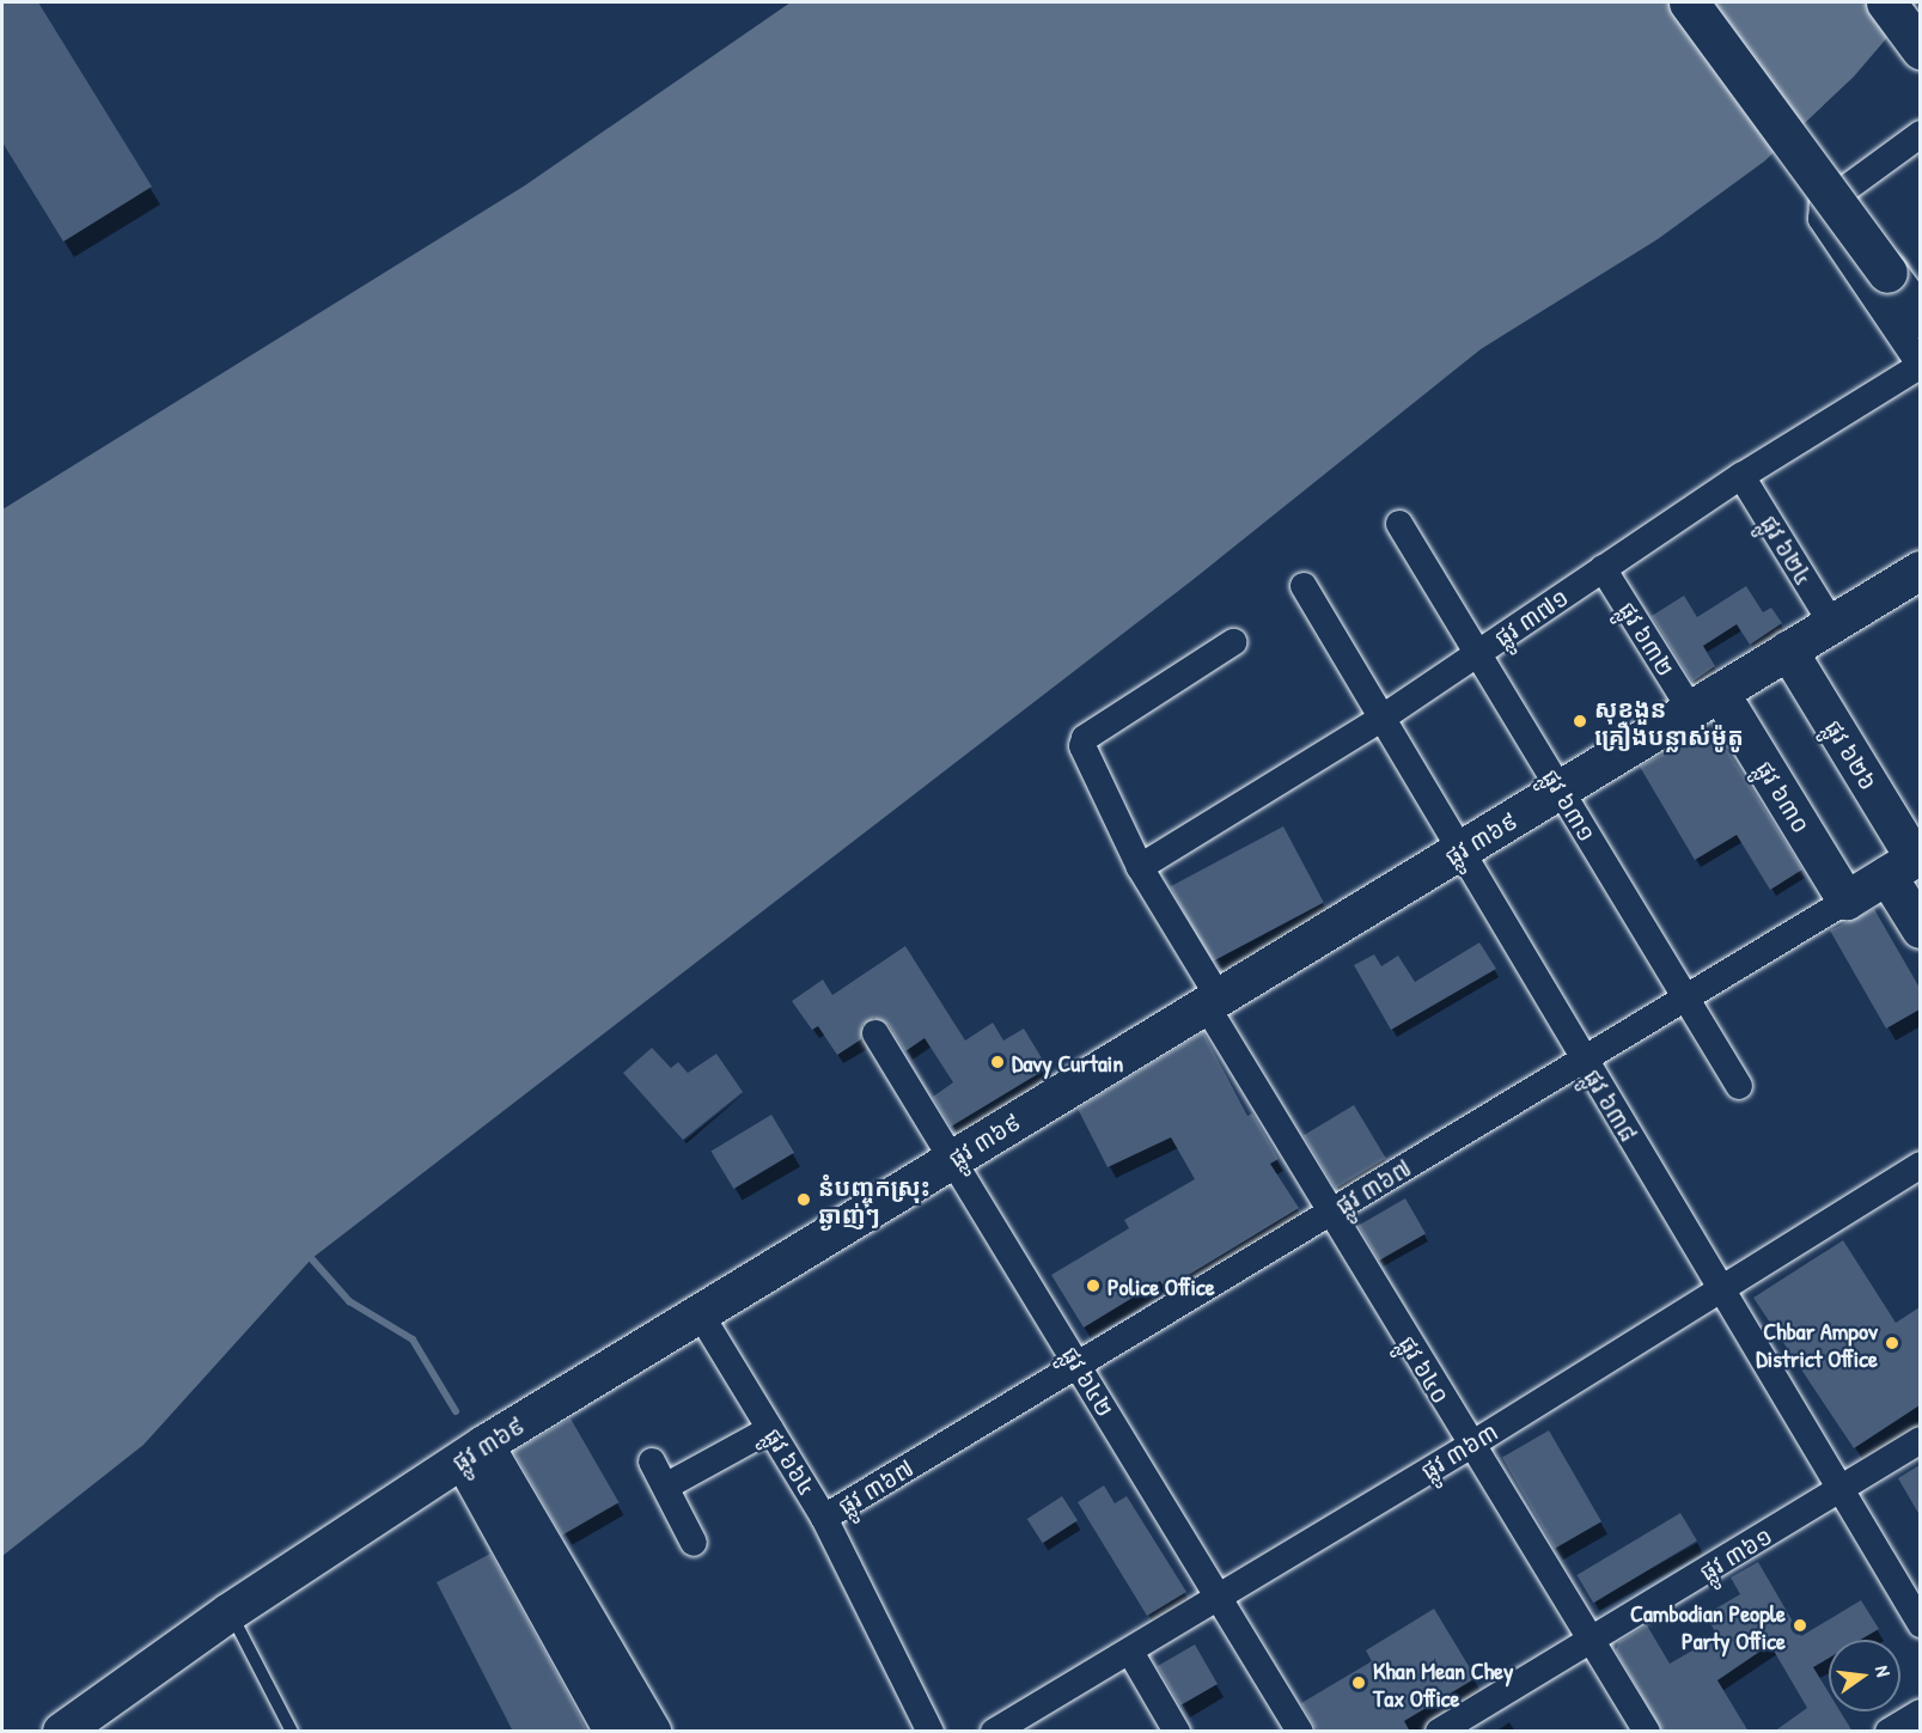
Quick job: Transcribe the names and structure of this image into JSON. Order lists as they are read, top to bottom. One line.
{"streets":{"street":["ផ្លូវ ៦២៤","ផ្លូវ ៣៧១","ផ្លូវ ៦៣២","ផ្លូវ ៦២៦","ផ្លូវ ៦៣០","ផ្លូវ ៦៣១","ផ្លូវ ៣៦៩","ផ្លូវ ៦៣៨","ផ្លូវ ៣៦៧","ផ្លូវ ៦៤០","ផ្លូវ ៦៤២","ផ្លូវ ៣៦៣","ផ្លូវ ៦៦៤","ផ្លូវ ៣៦១"]},"crossings":[["ផ្លូវ ៦២៤","ផ្លូវ ៣៧១"],["ផ្លូវ ៦២៤","ផ្លូវ ៣៦៩"],["ផ្លូវ ៣៧១","ផ្លូវ ៦៣២"],["ផ្លូវ ៣៧១","ផ្លូវ ៦៣១"],["ផ្លូវ ៣៧១","ផ្លូវ ៦៣៨"],["ផ្លូវ ៣៧១","ផ្លូវ ៦៤០"],["ផ្លូវ ៦៣២","ផ្លូវ ៦៣០"],["ផ្លូវ ៦៣២","ផ្លូវ ៣៦៩"],["ផ្លូវ ៦២៦","ផ្លូវ ៣៦៩"],["ផ្លូវ ៦២៦","ផ្លូវ ៣៦៧"],["ផ្លូវ ៦៣០","ផ្លូវ ៣៦៩"],["ផ្លូវ ៦៣០","ផ្លូវ ៣៦៧"],["ផ្លូវ ៦៣១","ផ្លូវ ៣៦៩"],["ផ្លូវ ៦៣១","ផ្លូវ ៣៦៧"],["ផ្លូវ ៣៦៩","ផ្លូវ ៦៣៨"],["ផ្លូវ ៣៦៩","ផ្លូវ ៦៤០"],["ផ្លូវ ៣៦៩","ផ្លូវ ៦៤២"],["ផ្លូវ ៣៦៩","ផ្លូវ ៦៦៤"],["ផ្លូវ ៦៣៨","ផ្លូវ ៣៦៧"],["ផ្លូវ ៦៣៨","ផ្លូវ ៣៦៣"],["ផ្លូវ ៦៣៨","ផ្លូវ ៣៦១"],["ផ្លូវ ៣៦៧","ផ្លូវ ៦៤០"],["ផ្លូវ ៣៦៧","ផ្លូវ ៦៤២"],["ផ្លូវ ៣៦៧","ផ្លូវ ៦៦៤"],["ផ្លូវ ៦៤០","ផ្លូវ ៣៦៣"],["ផ្លូវ ៦៤០","ផ្លូវ ៣៦១"],["ផ្លូវ ៦៤២","ផ្លូវ ៣៦៣"]],"places":["សុខងួន គ្រឿងបន្លាស់ម៉ូតូ","Davy Curtain","នំបញ្ចុកស្រុះ ឆ្ងាញ់ៗ","Police Office","Chbar Ampov District Office","Cambodian People Party Office","Khan Mean Chey Tax Office"],"north":"right"}
